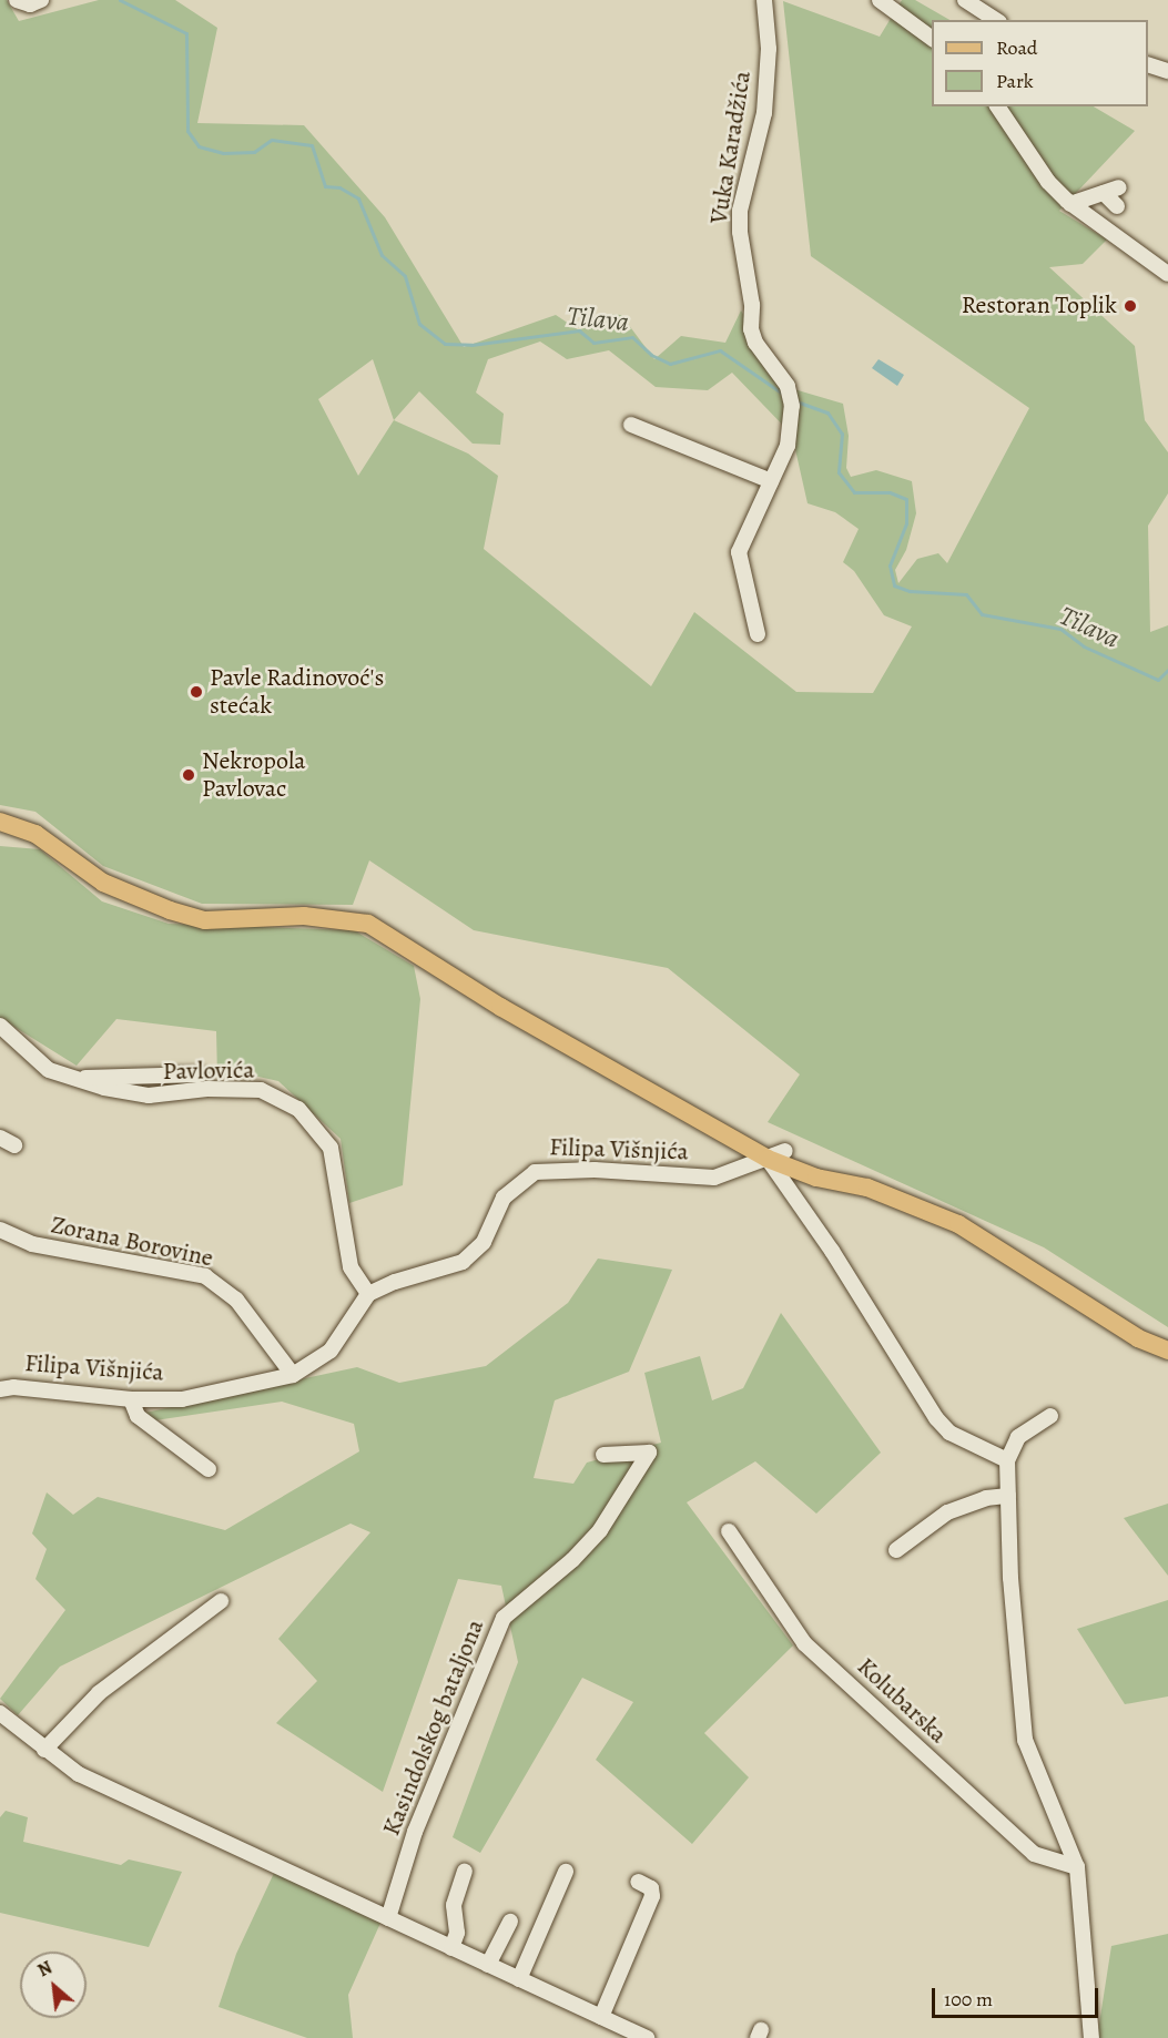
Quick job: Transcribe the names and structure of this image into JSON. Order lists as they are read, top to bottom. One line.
{"streets":{"main road":["Filipa Višnjića"],"street":["Vuka Karadžića","Pavlovića","Zorana Borovine","Kolubarska","Kasindolskog bataljona"]},"crossings":[["Pavlovića","Filipa Višnjića"],["Filipa Višnjića","Zorana Borovine"]],"water":["Tilava"],"places":["Restoran Toplik","Pavle Radinovoć's stećak","Nekropola Pavlovac"],"legend":["Road","Park"],"scale_bar":"100 m","north":"top left"}
